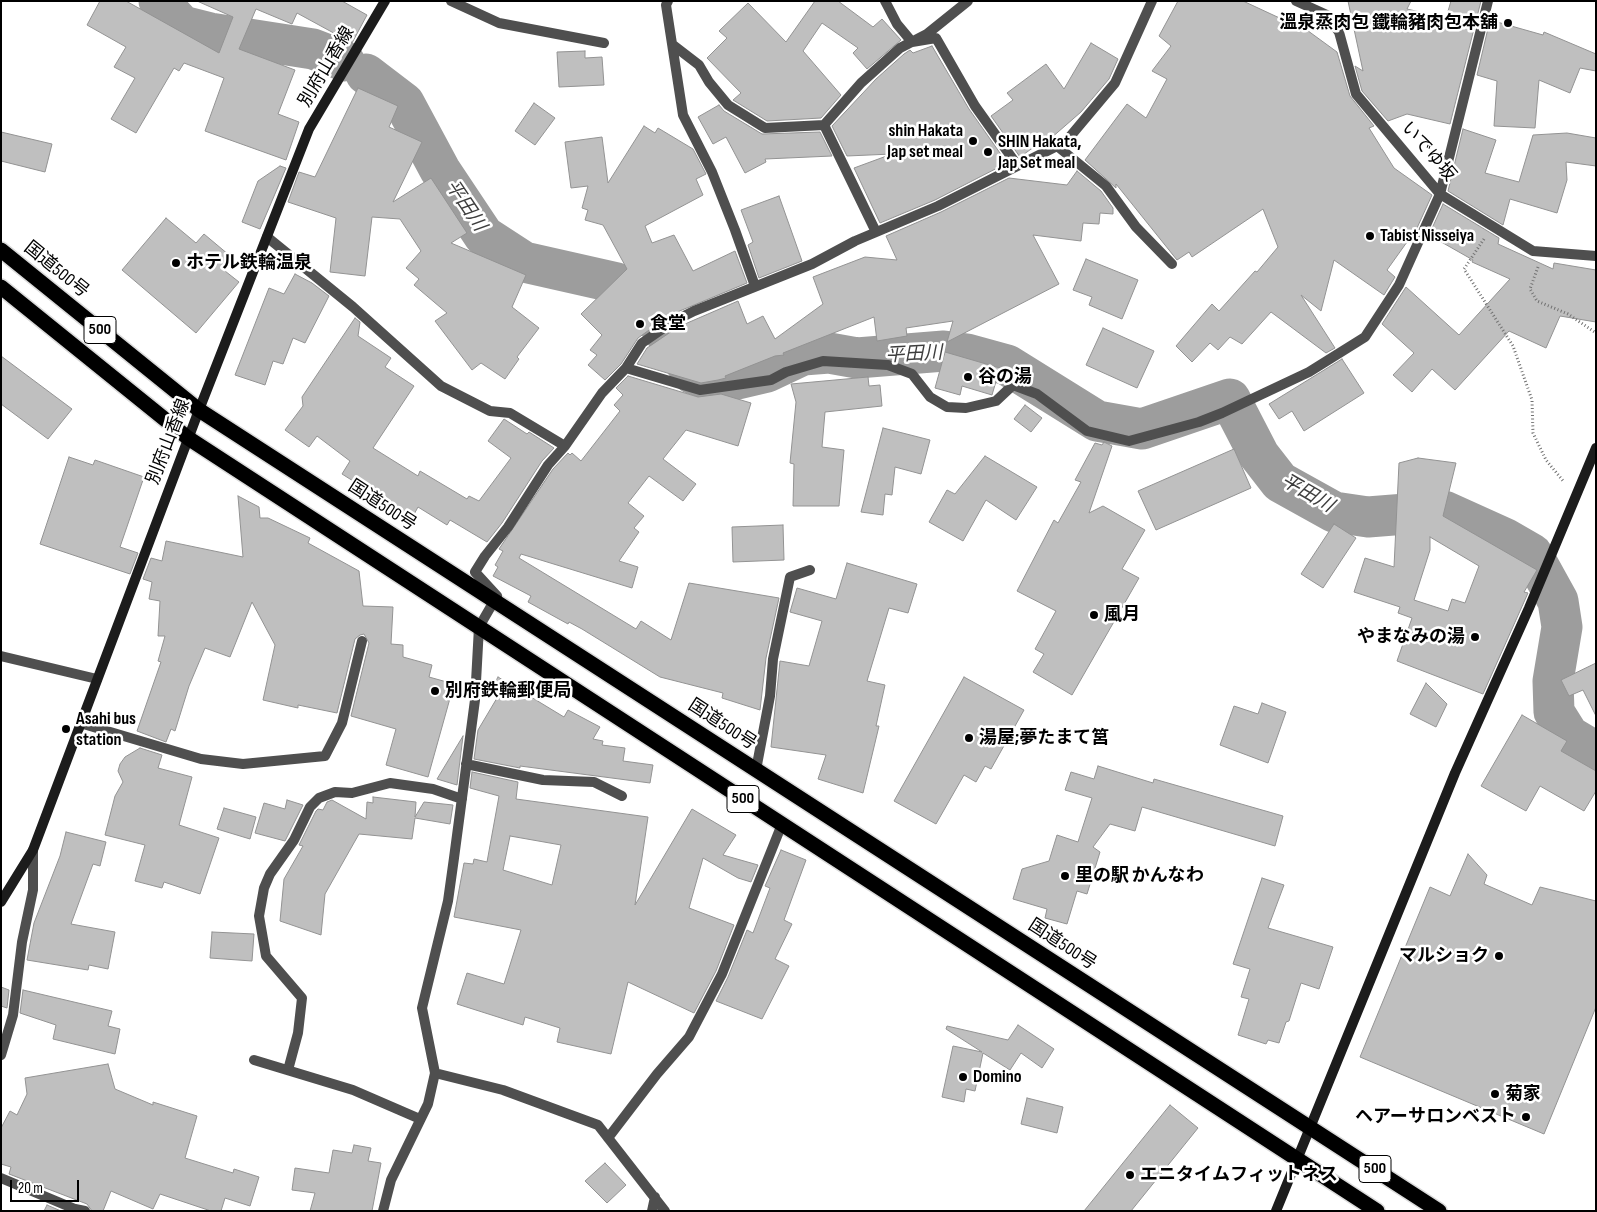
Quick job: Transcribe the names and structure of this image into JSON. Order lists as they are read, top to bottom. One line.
{"streets":{"highway":["国道500号","500"],"main road":["別府山香線"],"street":["いでゆ坂"]},"crossings":[["別府山香線","国道500号"],["別府山香線","500"]],"water":["平田川"],"places":["溫泉蒸肉包 鐵輪豬肉包本舖","shin Hakata Jap set meal","SHIN Hakata, Jap Set meal","Tabist Nisseiya","ホテル鉄輪温泉","食堂","谷の湯","風月","やまなみの湯","別府鉄輪郵便局","Asahi bus station","湯屋;夢たまて筥","里の駅 かんなわ","マルショク","Domino","菊家","ヘアーサロンベスト","エニタイムフィットネス"],"scale_bar":"20 m"}
